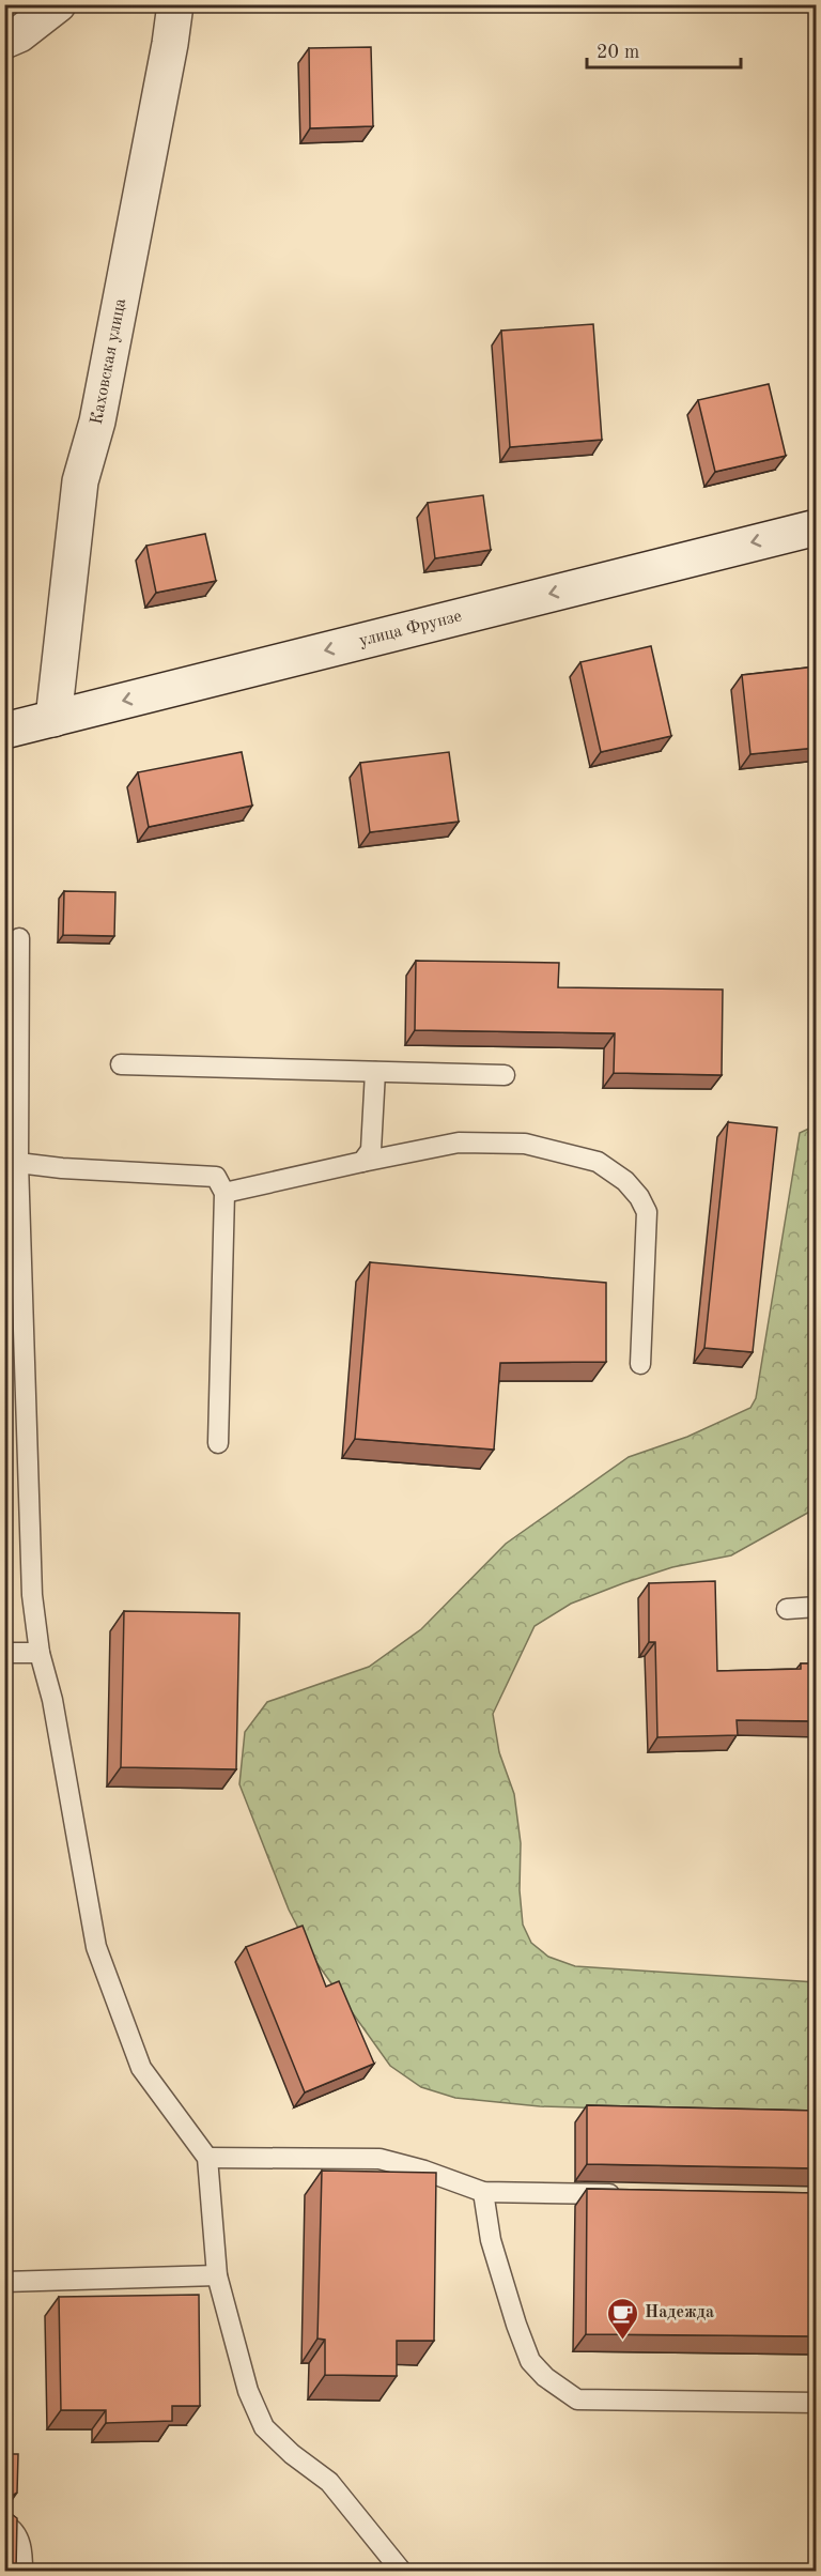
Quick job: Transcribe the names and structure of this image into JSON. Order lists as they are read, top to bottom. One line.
{"streets":{"main road":["Каховская улица","улица Фрунзе"]},"crossings":[["Каховская улица","улица Фрунзе"]],"one_way":["улица Фрунзе"],"places":{"cafe":["Надежда"]},"scale_bar":"20 m"}
